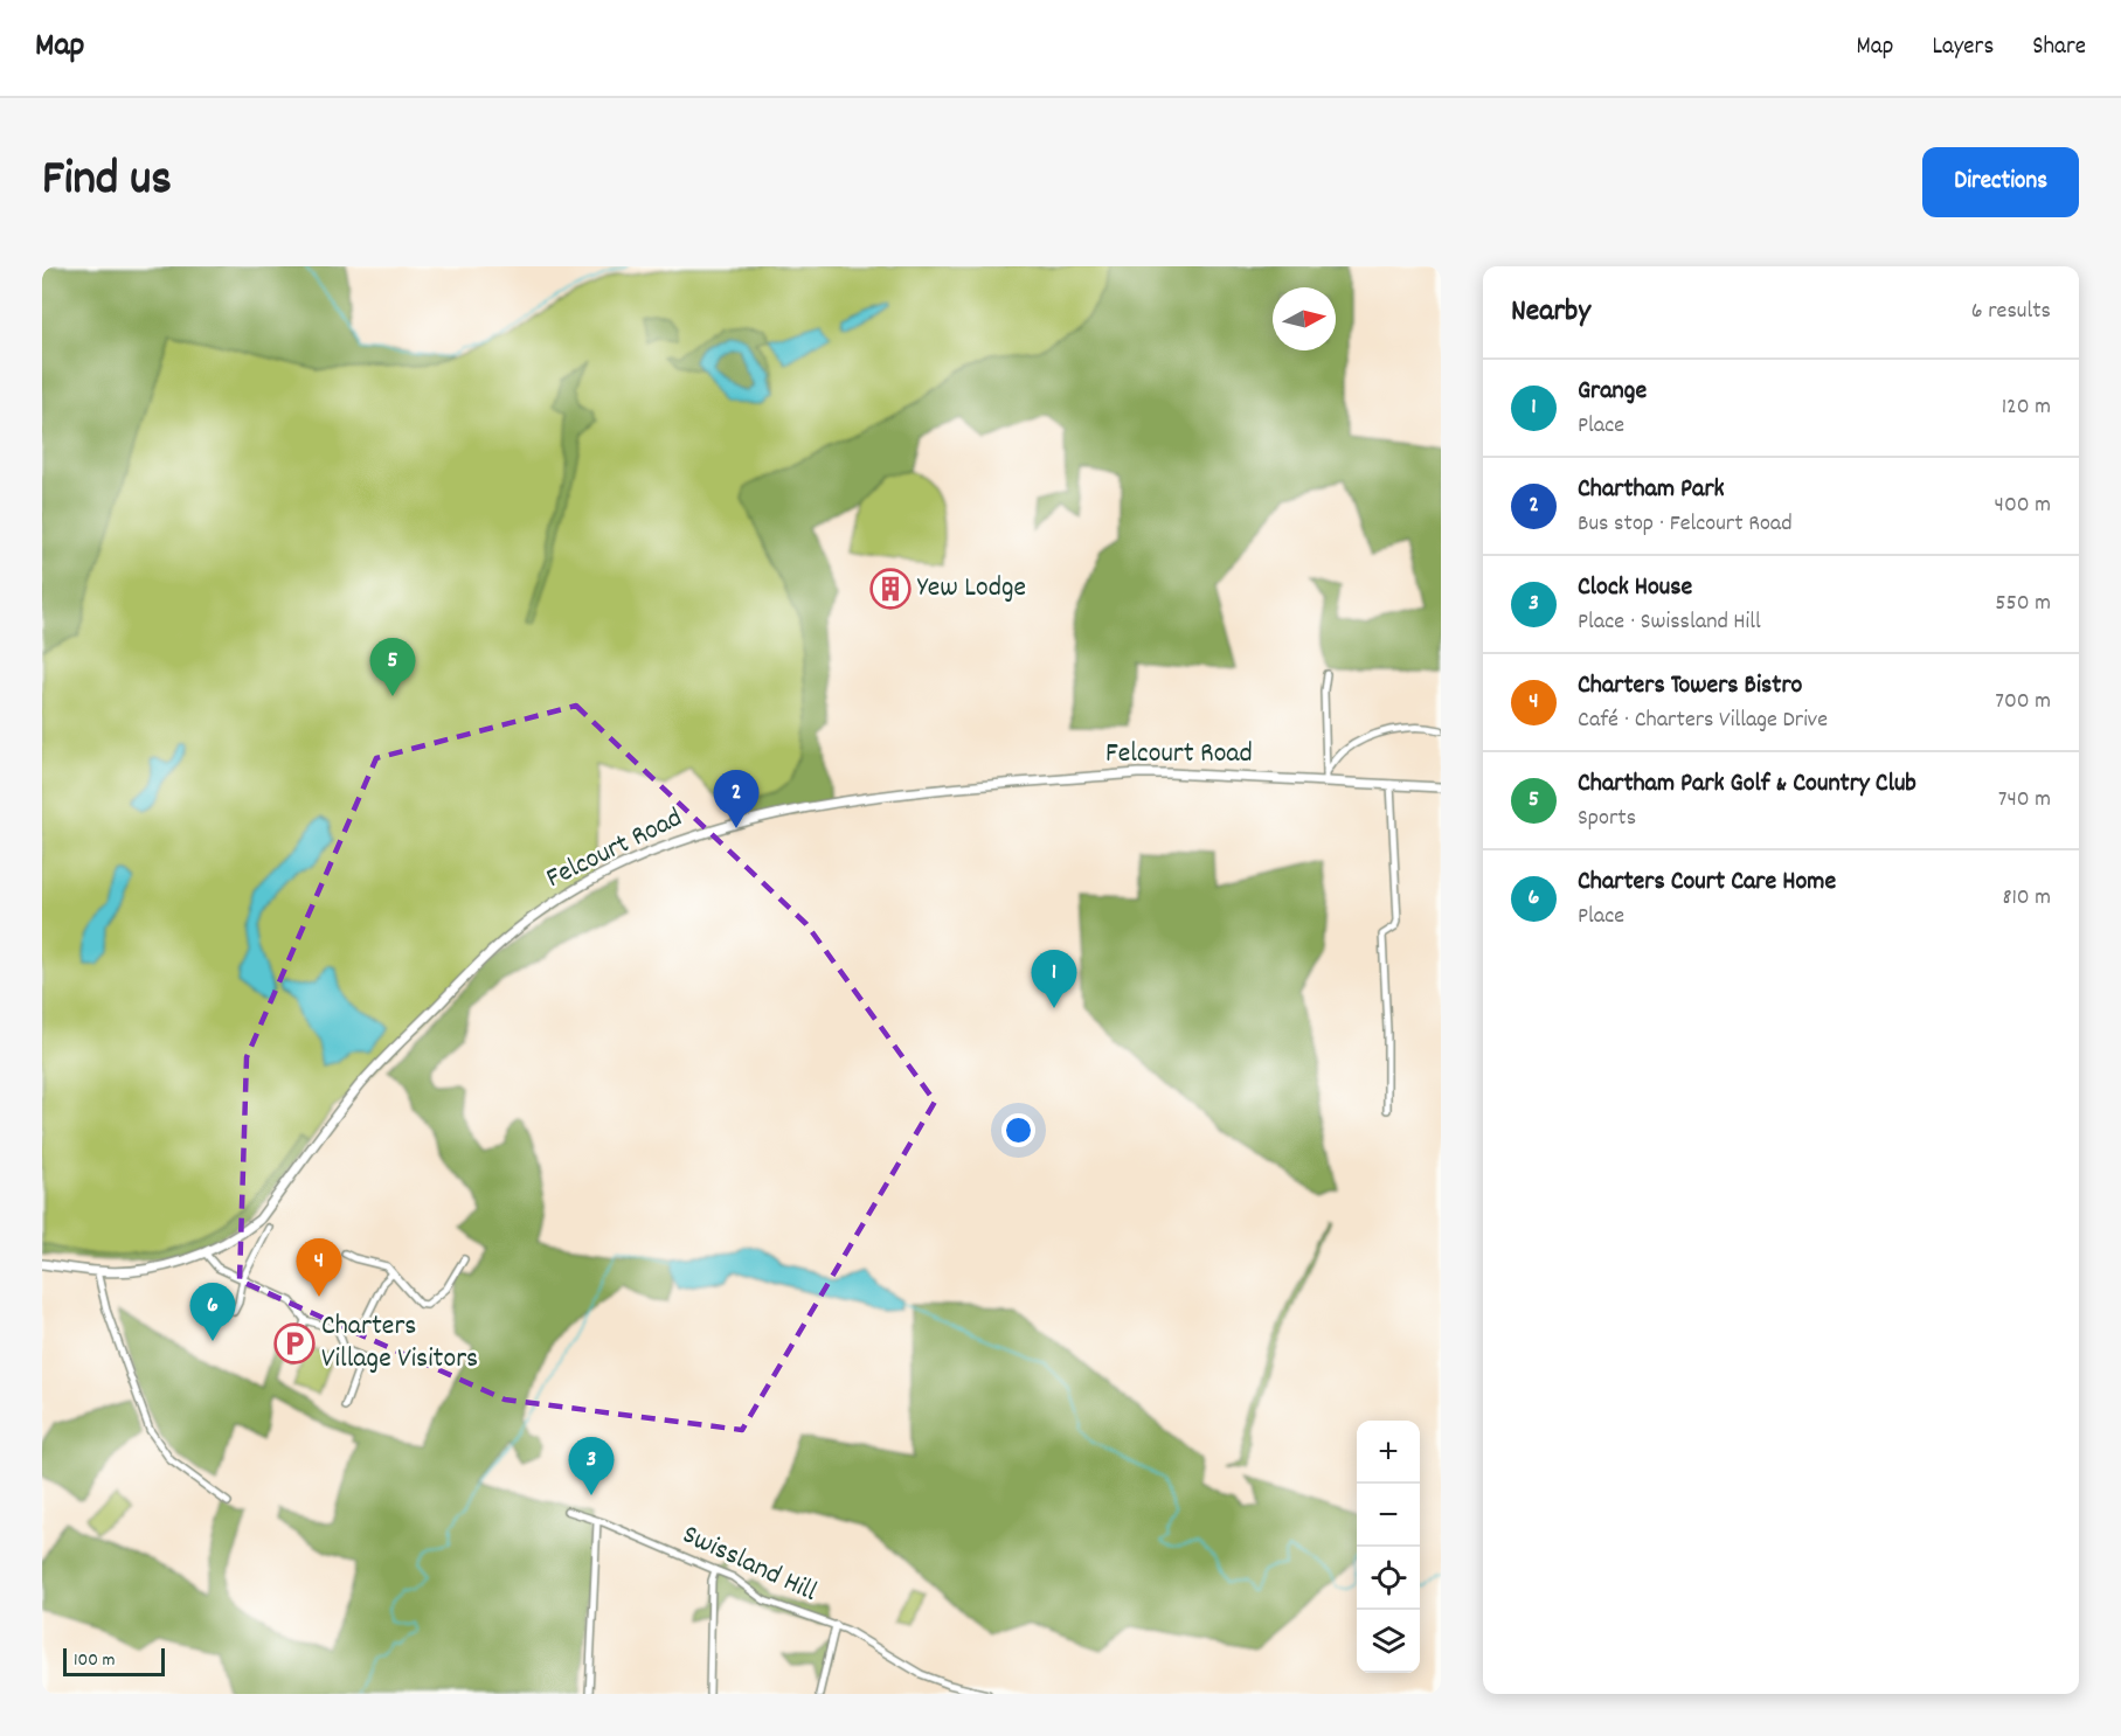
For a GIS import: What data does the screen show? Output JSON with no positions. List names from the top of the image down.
{
  "streets": {
    "street": ["Felcourt Road", "Swissland Hill"]
  },
  "places": {
    "building": ["Yew Lodge"],
    "parking": ["Charters Village Visitors"]
  },
  "scale_bar": "100 m",
  "north": "right",
  "page": {
    "header": "Map",
    "nav": ["Map", "Layers", "Share"],
    "title": "Find us",
    "buttons": "Directions",
    "heading": ["Nearby", "6 results"],
    "list": [
      {
        "mark": "1",
        "name": "Grange",
        "note": "Place",
        "value": "120 m"
      },
      {
        "mark": "2",
        "name": "Chartham Park",
        "note": "Bus stop · Felcourt Road",
        "value": "400 m"
      },
      {
        "mark": "3",
        "name": "Clock House",
        "note": "Place · Swissland Hill",
        "value": "550 m"
      },
      {
        "mark": "4",
        "name": "Charters Towers Bistro",
        "note": "Café · Charters Village Drive",
        "value": "700 m"
      },
      {
        "mark": "5",
        "name": "Chartham Park Golf & Country Club",
        "note": "Sports",
        "value": "740 m"
      },
      {
        "mark": "6",
        "name": "Charters Court Care Home",
        "note": "Place",
        "value": "810 m"
      }
    ],
    "pins": [
      "5",
      "2",
      "1",
      "4",
      "6",
      "3"
    ],
    "map_buttons": ["+", "−"],
    "scale": "100 m"
  }
}
